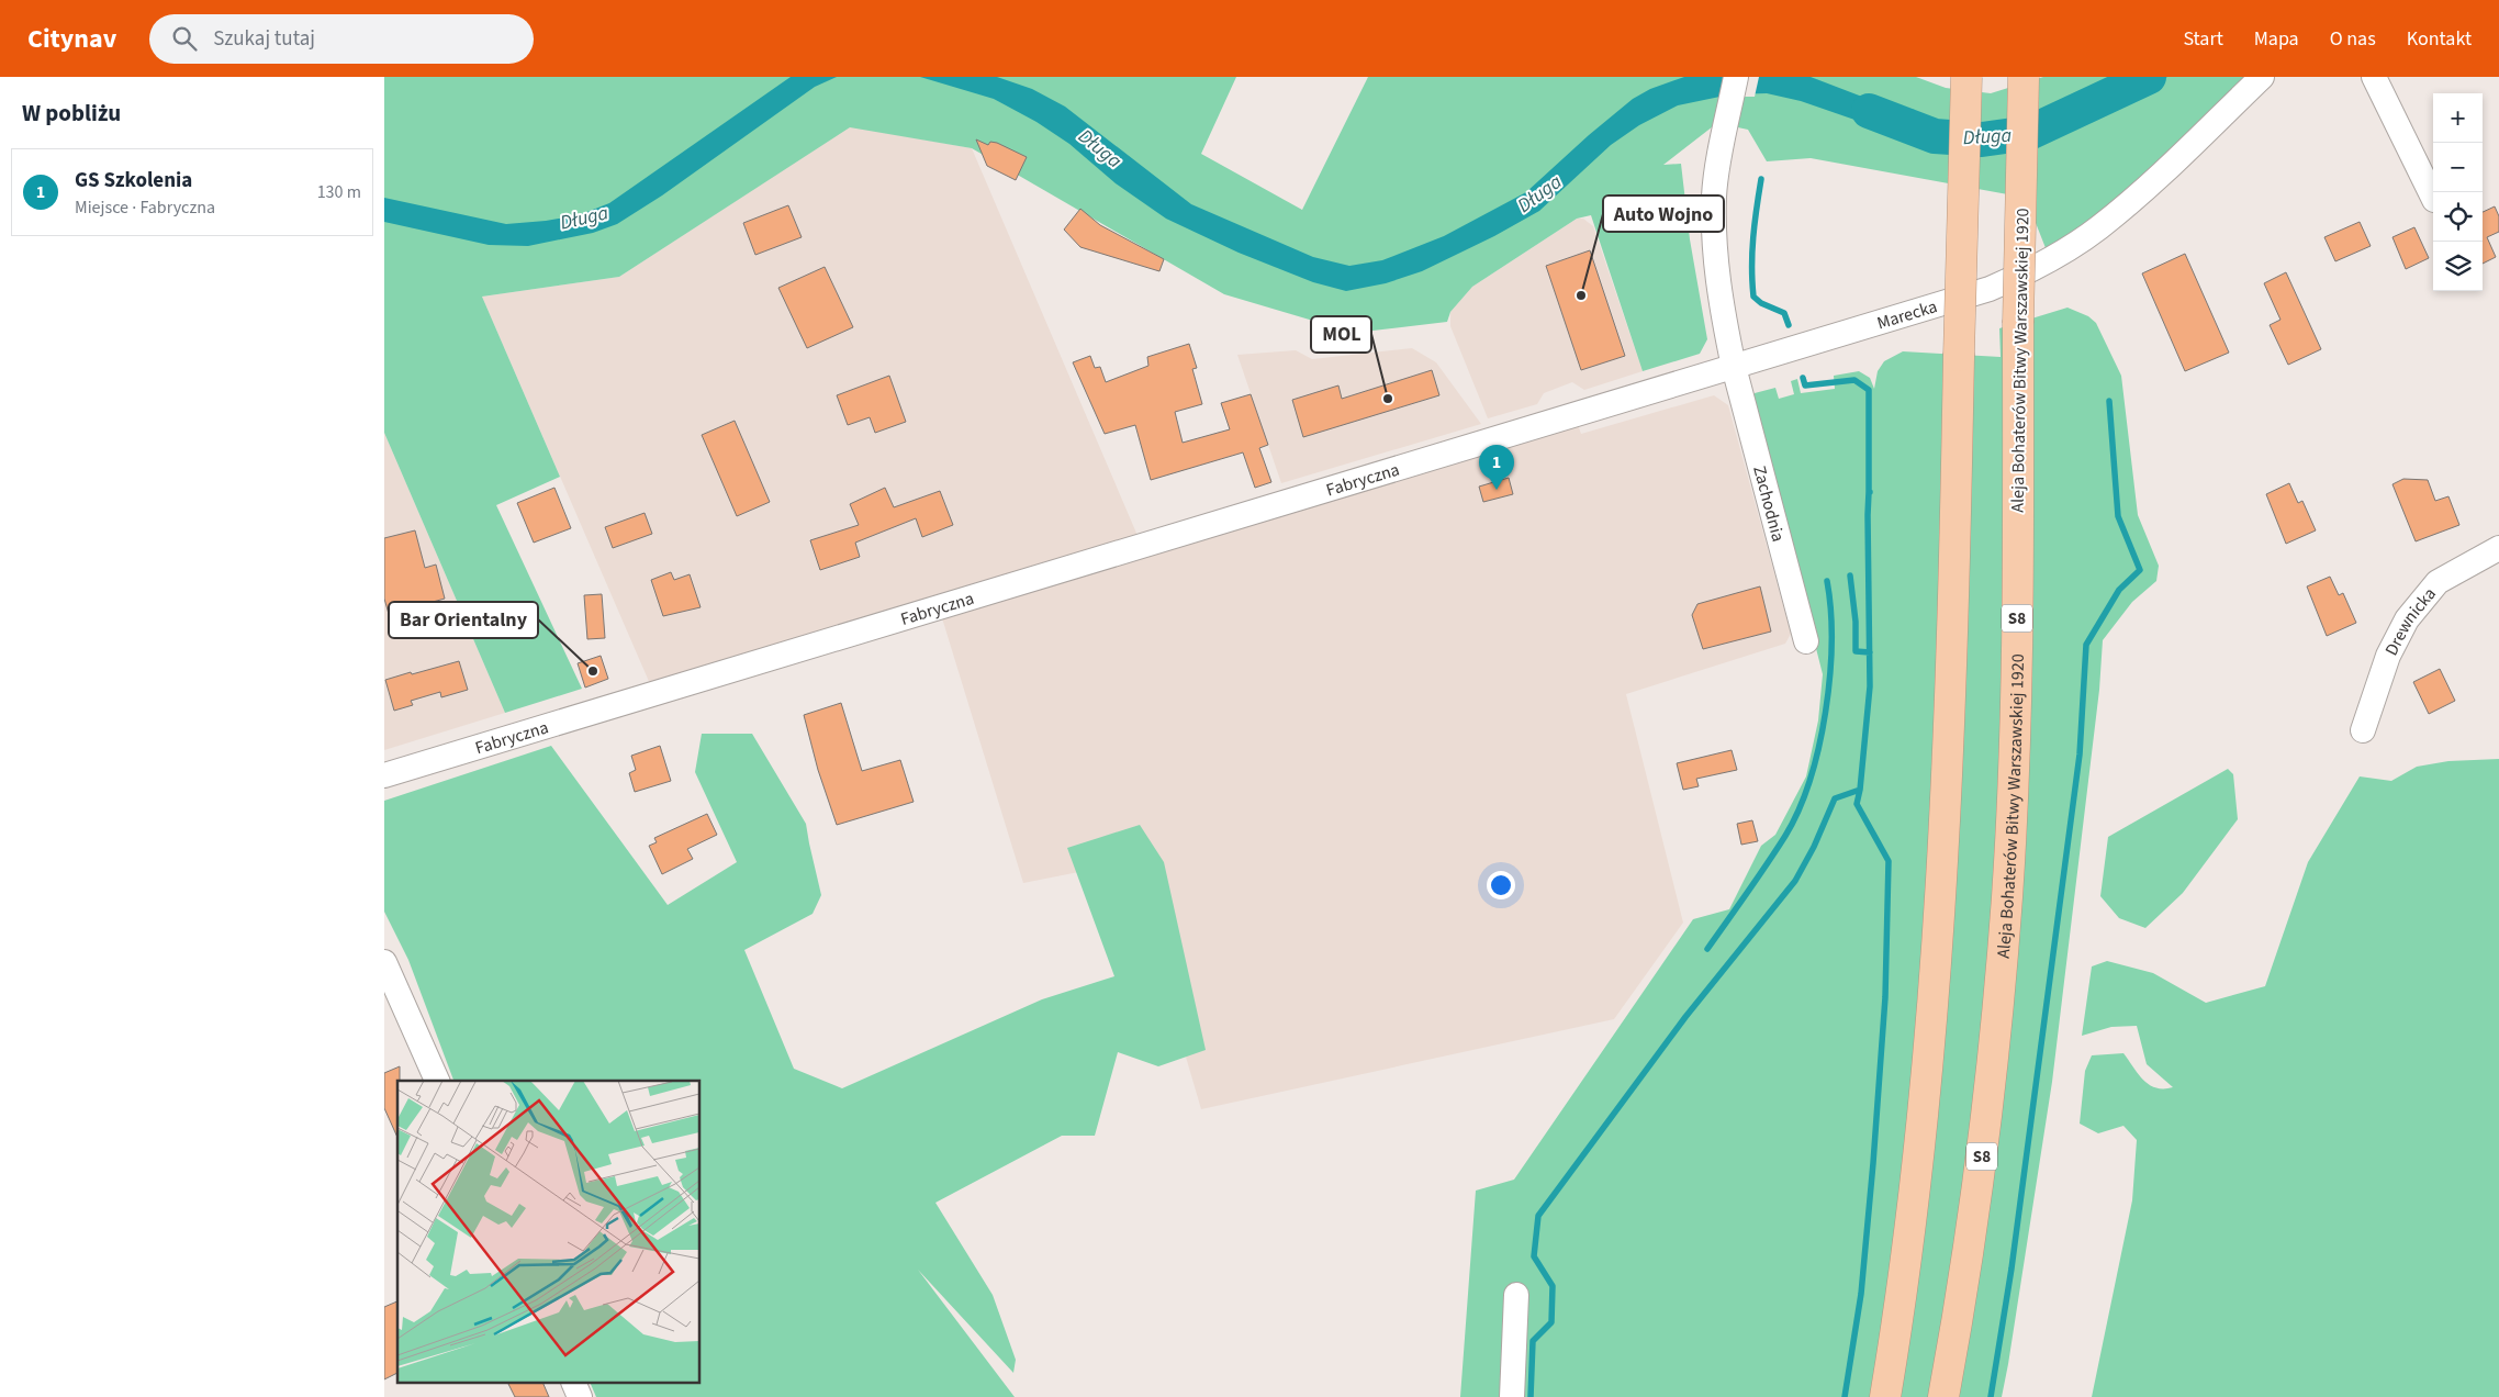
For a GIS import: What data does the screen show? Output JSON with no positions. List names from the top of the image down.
{
  "streets": {
    "highway": ["Aleja Bohaterów Bitwy Warszawskiej 1920", "S8"],
    "street": [
      "Marecka",
      "Fabryczna",
      "Zachodnia",
      "Drewnicka"
    ]
  },
  "crossings": [
    ["Marecka", "Fabryczna"],
    ["Marecka", "Zachodnia"]
  ],
  "water": ["Długa"],
  "places": ["Auto Wojno", "MOL", "Bar Orientalny"],
  "page": {
    "header": "Citynav",
    "search": "Szukaj tutaj",
    "nav": [
      "Start",
      "Mapa",
      "O nas",
      "Kontakt"
    ],
    "heading": "W pobliżu",
    "map_buttons": ["+", "−"],
    "list": [
      {
        "mark": "1",
        "name": "GS Szkolenia",
        "note": "Miejsce · Fabryczna",
        "value": "130 m"
      }
    ],
    "pins": "1"
  }
}
